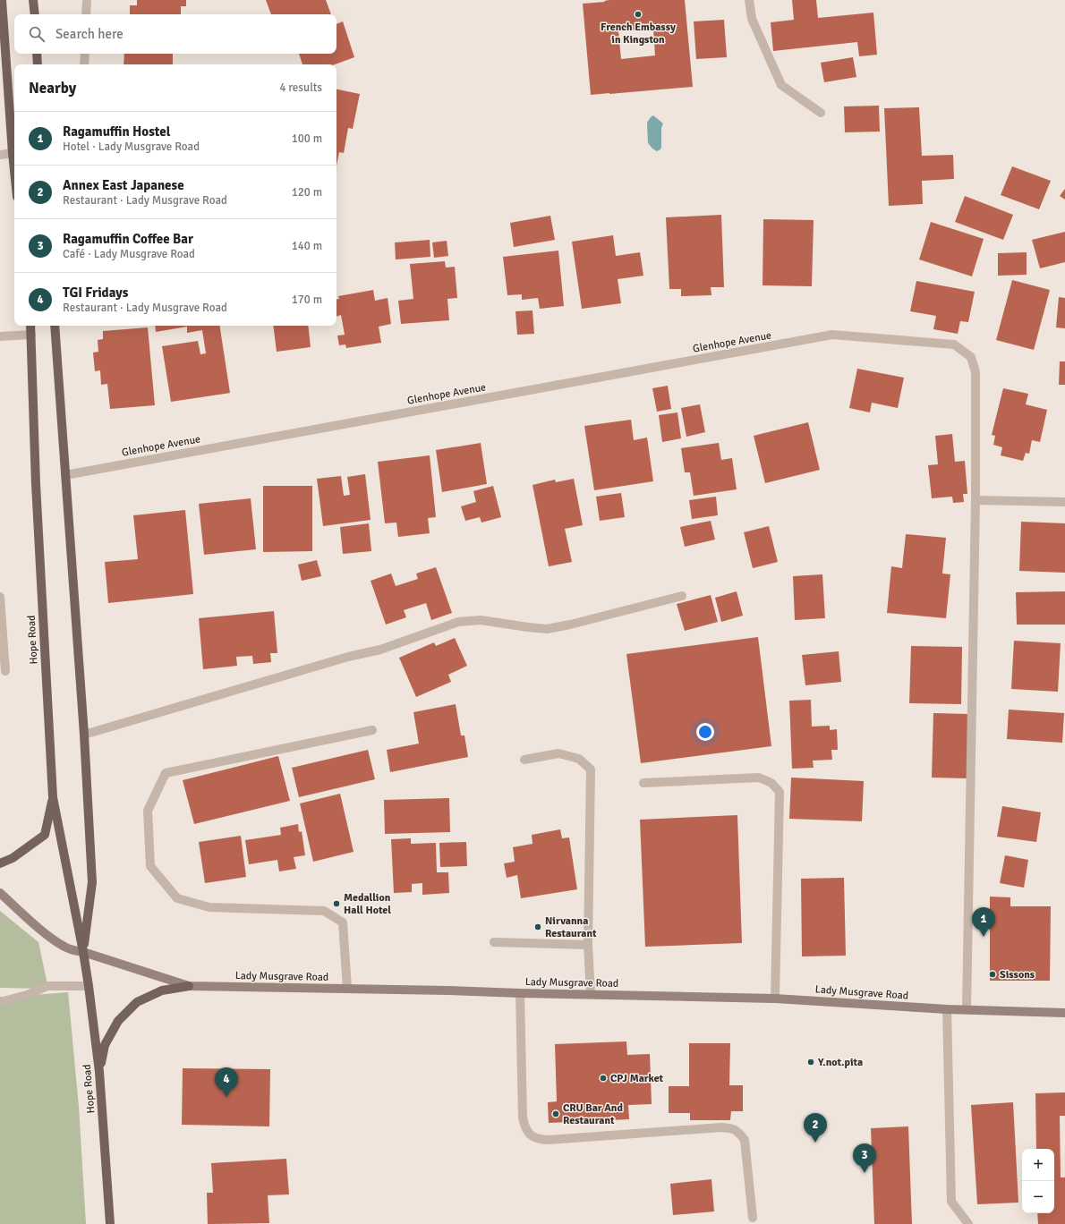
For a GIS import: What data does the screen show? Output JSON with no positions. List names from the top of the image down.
{
  "streets": {
    "main road": ["Hope Road", "Lady Musgrave Road"],
    "street": ["Glenhope Avenue"]
  },
  "crossings": [
    ["Glenhope Avenue", "Hope Road"],
    ["Glenhope Avenue", "Lady Musgrave Road"],
    ["Hope Road", "Lady Musgrave Road"]
  ],
  "places": [
    "French Embassy in Kingston",
    "Medallion Hall Hotel",
    "Nirvanna Restaurant",
    "Sissons",
    "Y.not.pita",
    "CPJ Market",
    "CRU Bar And Restaurant"
  ],
  "page": {
    "search": "Search here",
    "heading": ["Nearby", "4 results"],
    "list": [
      {
        "mark": "1",
        "name": "Ragamuffin Hostel",
        "note": "Hotel · Lady Musgrave Road",
        "value": "100 m"
      },
      {
        "mark": "2",
        "name": "Annex East Japanese",
        "note": "Restaurant · Lady Musgrave Road",
        "value": "120 m"
      },
      {
        "mark": "3",
        "name": "Ragamuffin Coffee Bar",
        "note": "Café · Lady Musgrave Road",
        "value": "140 m"
      },
      {
        "mark": "4",
        "name": "TGI Fridays",
        "note": "Restaurant · Lady Musgrave Road",
        "value": "170 m"
      }
    ],
    "pins": [
      "1",
      "4",
      "2",
      "3"
    ],
    "map_buttons": ["+", "−"]
  }
}
